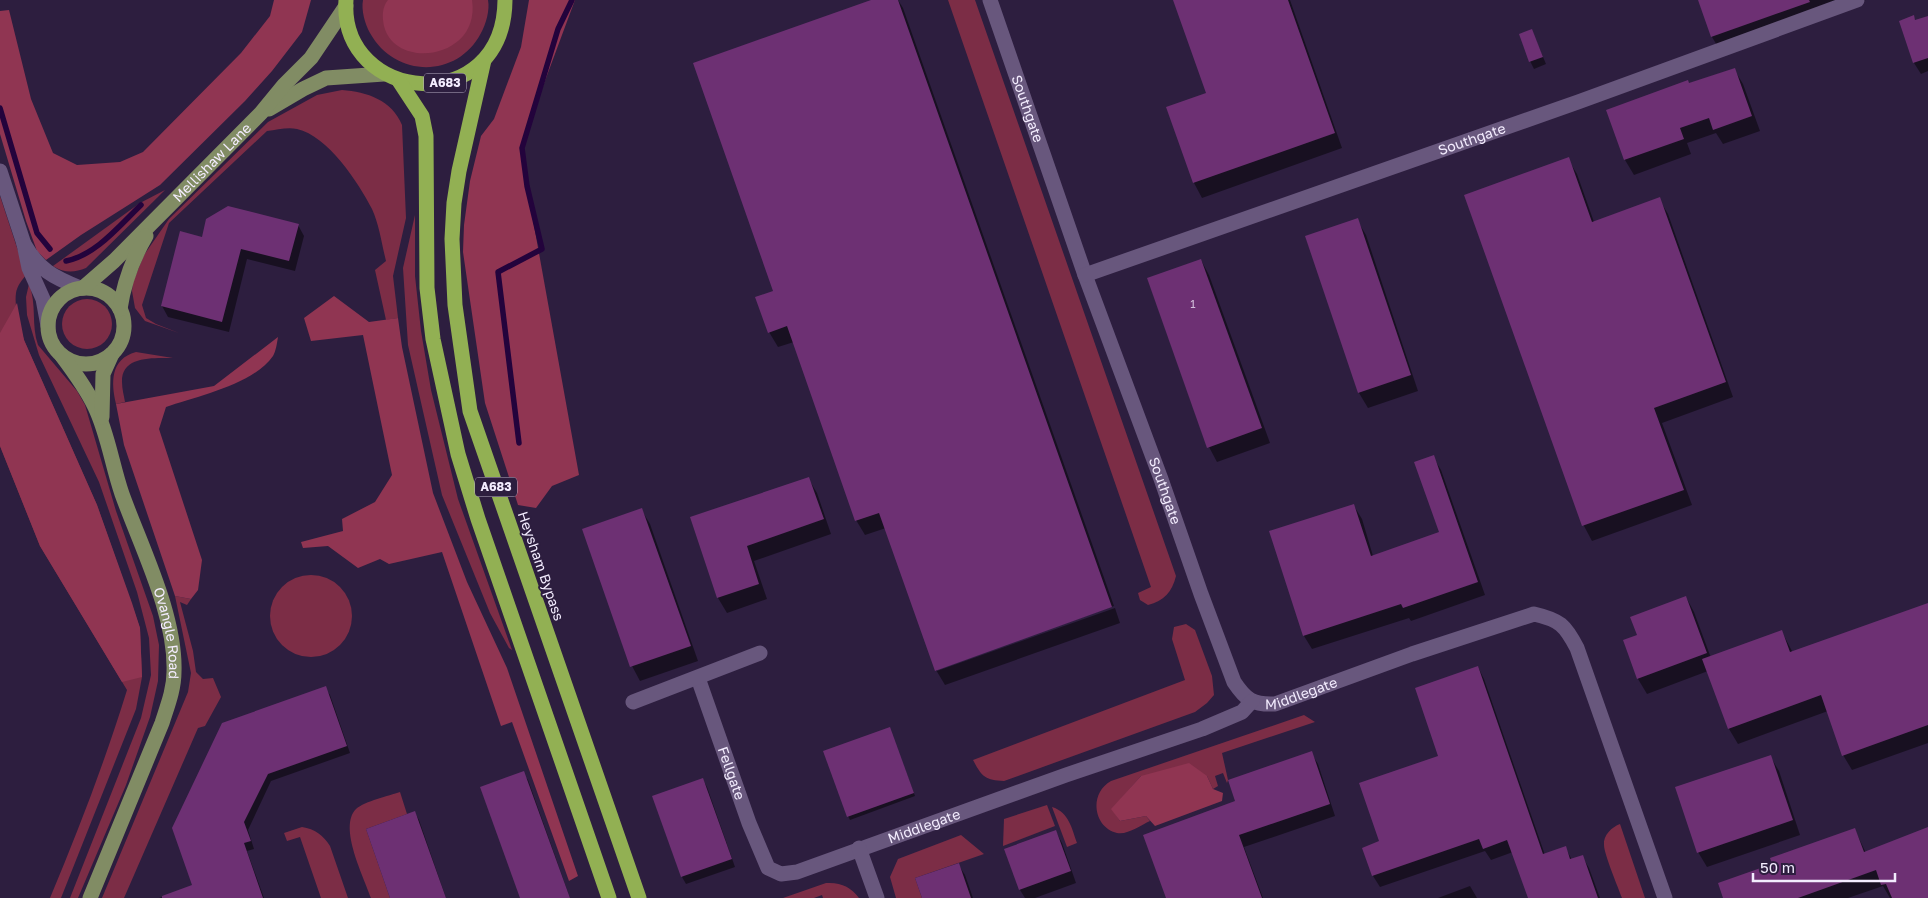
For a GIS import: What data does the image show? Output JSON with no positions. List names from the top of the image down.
{
  "streets": {
    "highway": ["A683", "Heysham Bypass"],
    "main road": ["Mellishaw Lane", "Ovangle Road"],
    "street": ["Southgate", "Middlegate", "Fellgate"]
  },
  "crossings": [
    ["A683", "Mellishaw Lane"],
    ["A683", "Heysham Bypass"],
    ["Southgate", "Middlegate"],
    ["Mellishaw Lane", "Ovangle Road"],
    ["Middlegate", "Fellgate"]
  ],
  "house_numbers": ["1"],
  "scale_bar": "50 m"
}
